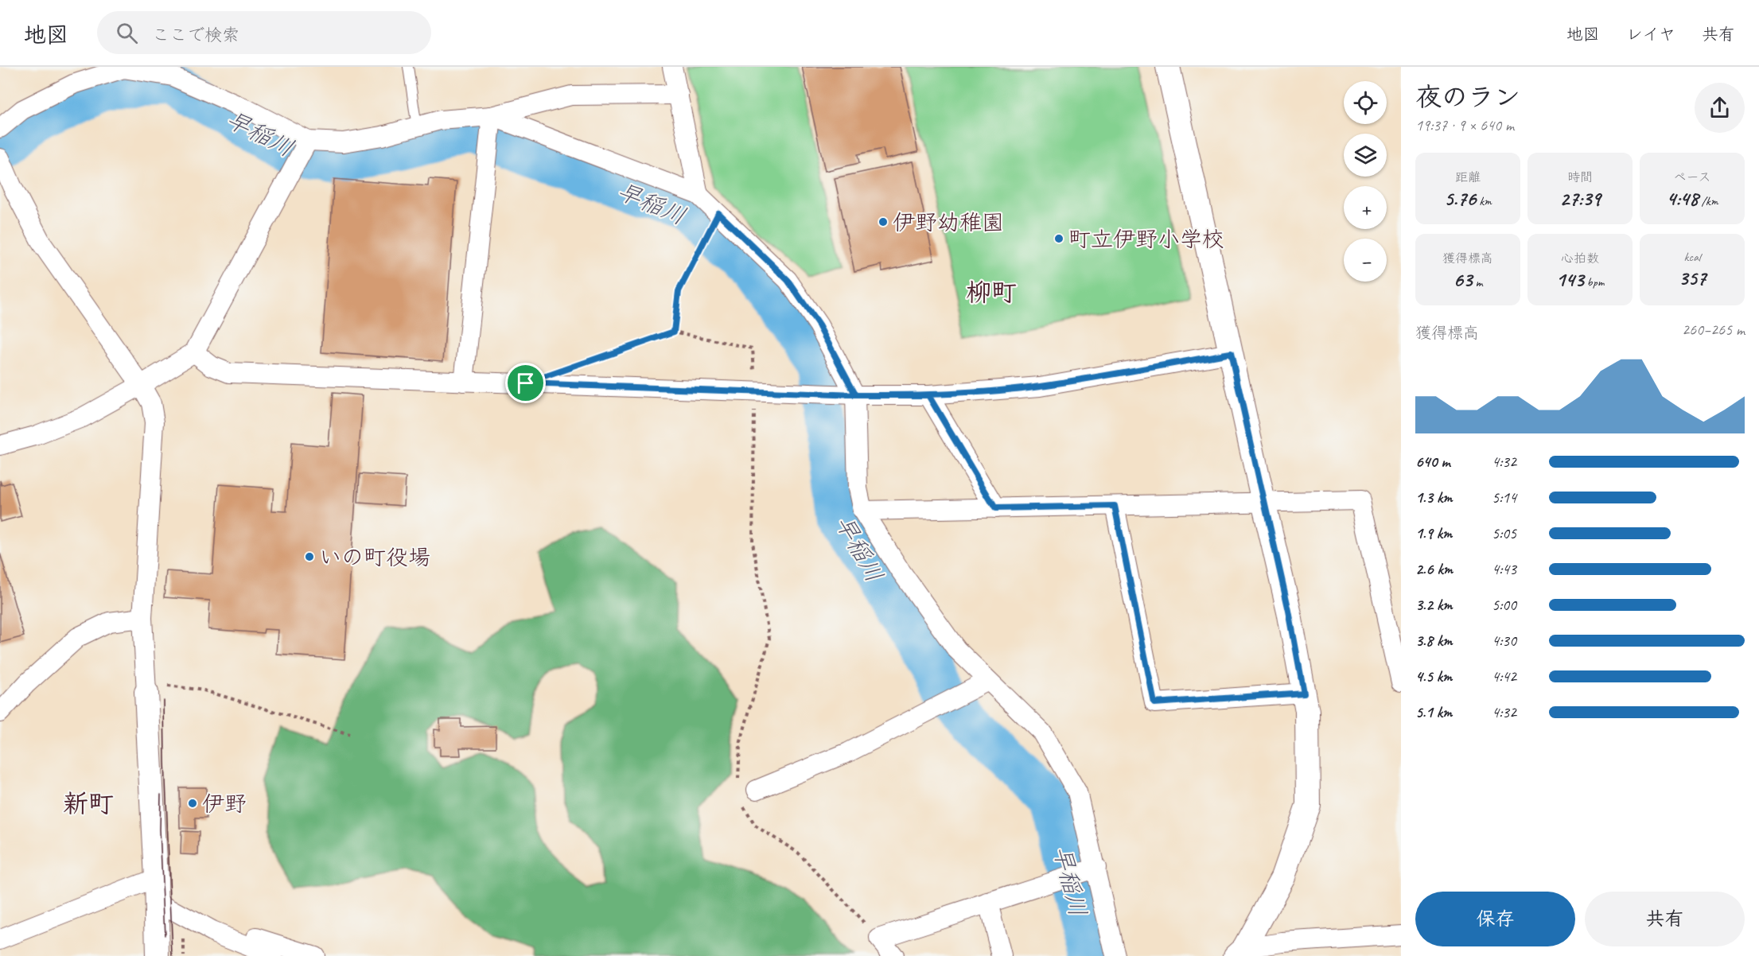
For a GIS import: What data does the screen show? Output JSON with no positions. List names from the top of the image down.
{
  "districts": ["柳町", "新町"],
  "water": ["早稲川"],
  "places": [
    "伊野幼稚園",
    "町立伊野小学校",
    "いの町役場",
    "伊野"
  ],
  "page": {
    "header": "地図",
    "search": "ここで検索",
    "nav": ["地図", "レイヤ", "共有"],
    "heading": ["夜のラン", "19:37 · 9 × 640 m"],
    "map_buttons": ["+", "−"],
    "stats": [
      ["距離", "5.76 km"],
      ["時間", "27:39"],
      ["ペース", "4:48 /km"],
      ["獲得標高", "63 m"],
      ["心拍数", "143 bpm"],
      ["kcal", "357"]
    ],
    "chart": ["獲得標高", "260–265 m"],
    "list": [
      {
        "name": "640 m",
        "note": "4:32"
      },
      {
        "name": "1.3 km",
        "note": "5:14"
      },
      {
        "name": "1.9 km",
        "note": "5:05"
      },
      {
        "name": "2.6 km",
        "note": "4:43"
      },
      {
        "name": "3.2 km",
        "note": "5:00"
      },
      {
        "name": "3.8 km",
        "note": "4:30"
      },
      {
        "name": "4.5 km",
        "note": "4:42"
      },
      {
        "name": "5.1 km",
        "note": "4:32"
      }
    ],
    "buttons": ["保存", "共有"]
  }
}
